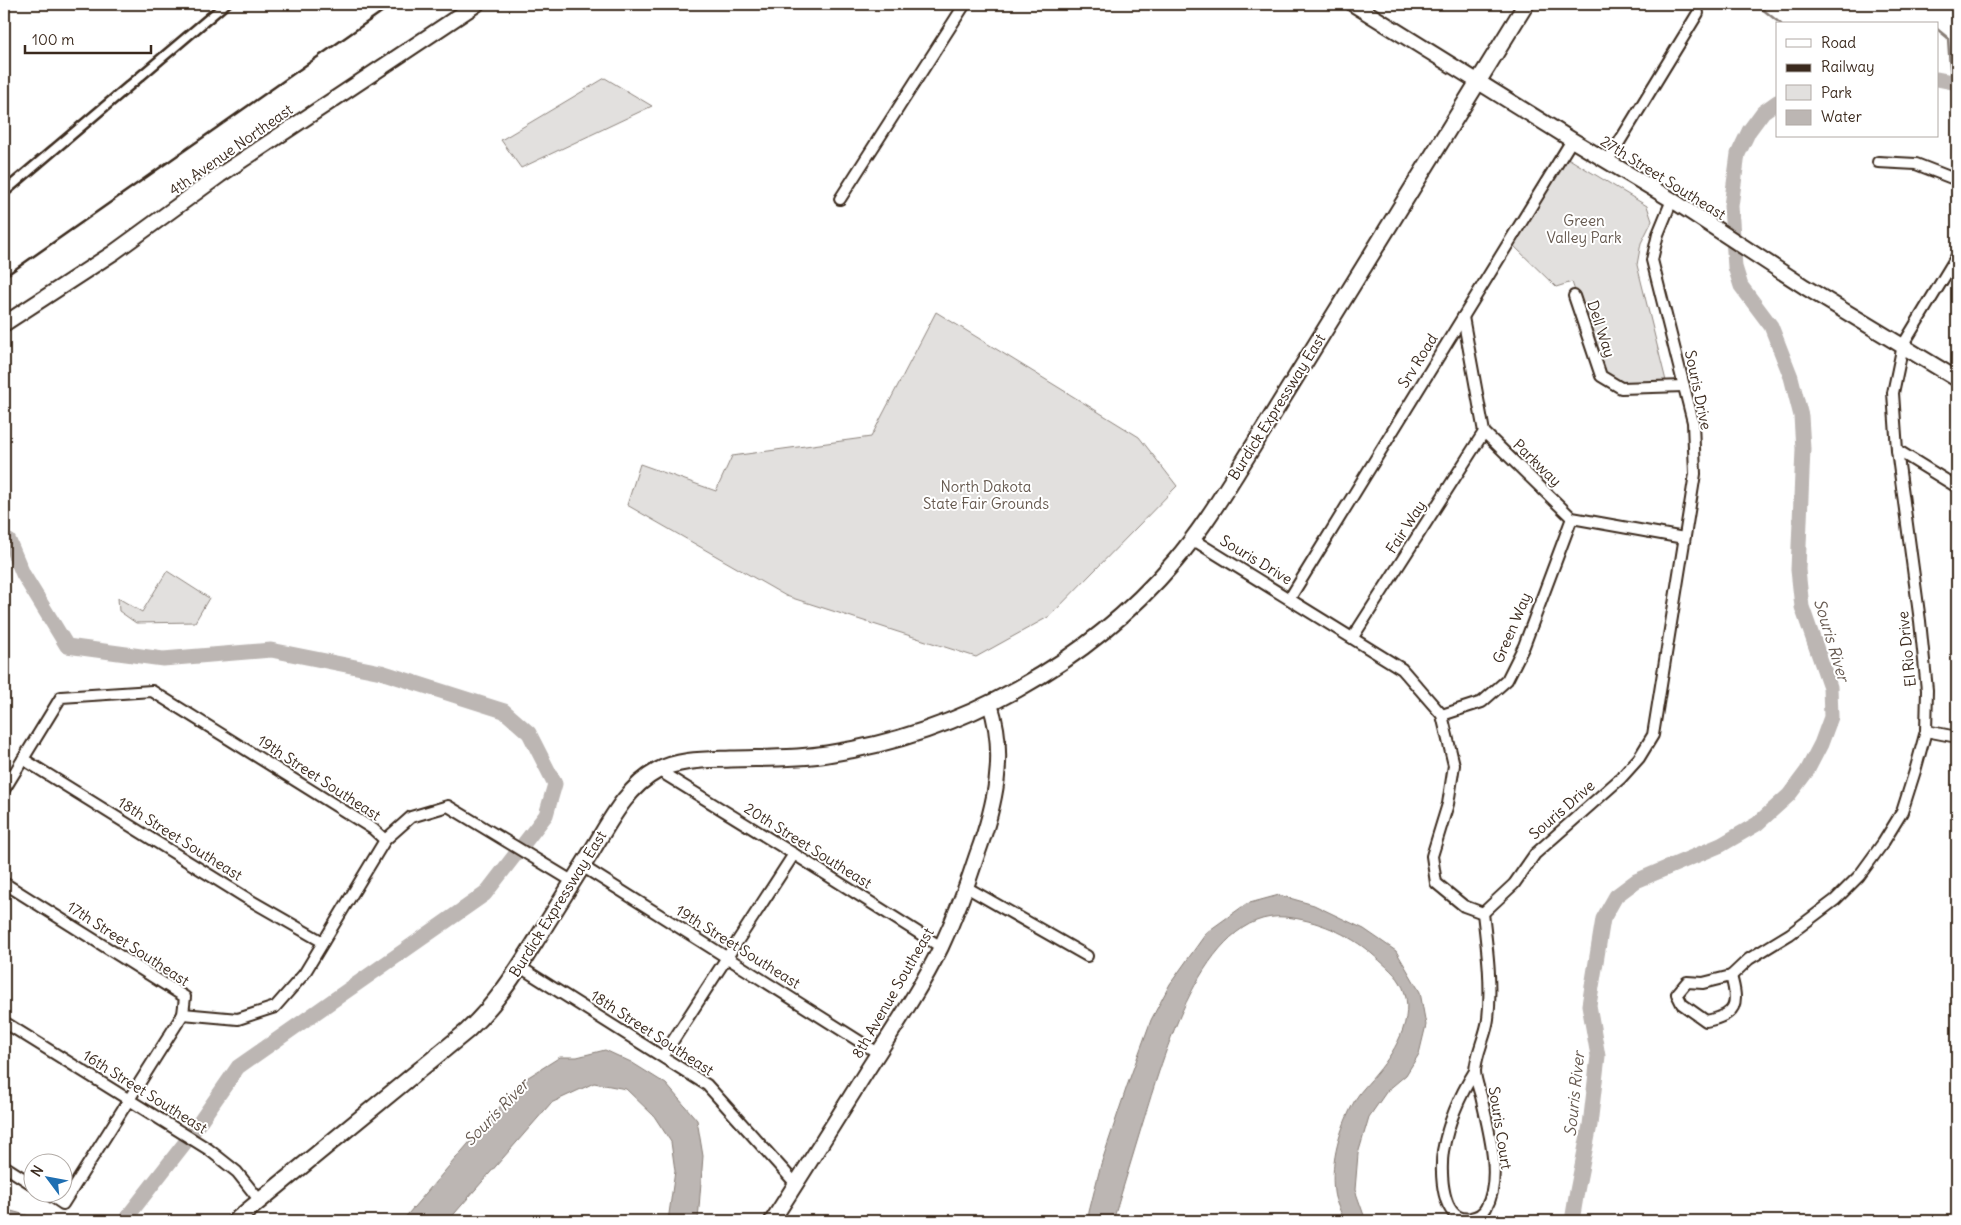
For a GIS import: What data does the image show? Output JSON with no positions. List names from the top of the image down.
{
  "streets": {
    "main road": ["Burdick Expressway East"],
    "street": [
      "4th Avenue Northeast",
      "27th Street Southeast",
      "Dell Way",
      "Srv Road",
      "Souris Drive",
      "Parkway",
      "Fair Way",
      "Green Way",
      "El Rio Drive",
      "19th Street Southeast",
      "18th Street Southeast",
      "20th Street Southeast",
      "17th Street Southeast",
      "8th Avenue Southeast",
      "16th Street Southeast",
      "Souris Court"
    ]
  },
  "crossings": [
    ["27th Street Southeast", "Srv Road"],
    ["27th Street Southeast", "Souris Drive"],
    ["27th Street Southeast", "Burdick Expressway East"],
    ["27th Street Southeast", "El Rio Drive"],
    ["Dell Way", "Souris Drive"],
    ["Srv Road", "Souris Drive"],
    ["Souris Drive", "Burdick Expressway East"],
    ["Souris Drive", "Fair Way"],
    ["Souris Drive", "Green Way"],
    ["Souris Drive", "Souris Court"],
    ["Burdick Expressway East", "19th Street Southeast"],
    ["Burdick Expressway East", "18th Street Southeast"],
    ["Burdick Expressway East", "20th Street Southeast"],
    ["Burdick Expressway East", "8th Avenue Southeast"],
    ["Burdick Expressway East", "16th Street Southeast"],
    ["Parkway", "Fair Way"],
    ["Parkway", "Green Way"],
    ["19th Street Southeast", "18th Street Southeast"],
    ["19th Street Southeast", "8th Avenue Southeast"],
    ["18th Street Southeast", "8th Avenue Southeast"],
    ["20th Street Southeast", "8th Avenue Southeast"]
  ],
  "water": ["Souris River"],
  "parks": ["Green Valley Park", "North Dakota State Fair Grounds"],
  "legend": [
    "Road",
    "Railway",
    "Park",
    "Water"
  ],
  "scale_bar": "100 m",
  "north": "top left"
}
